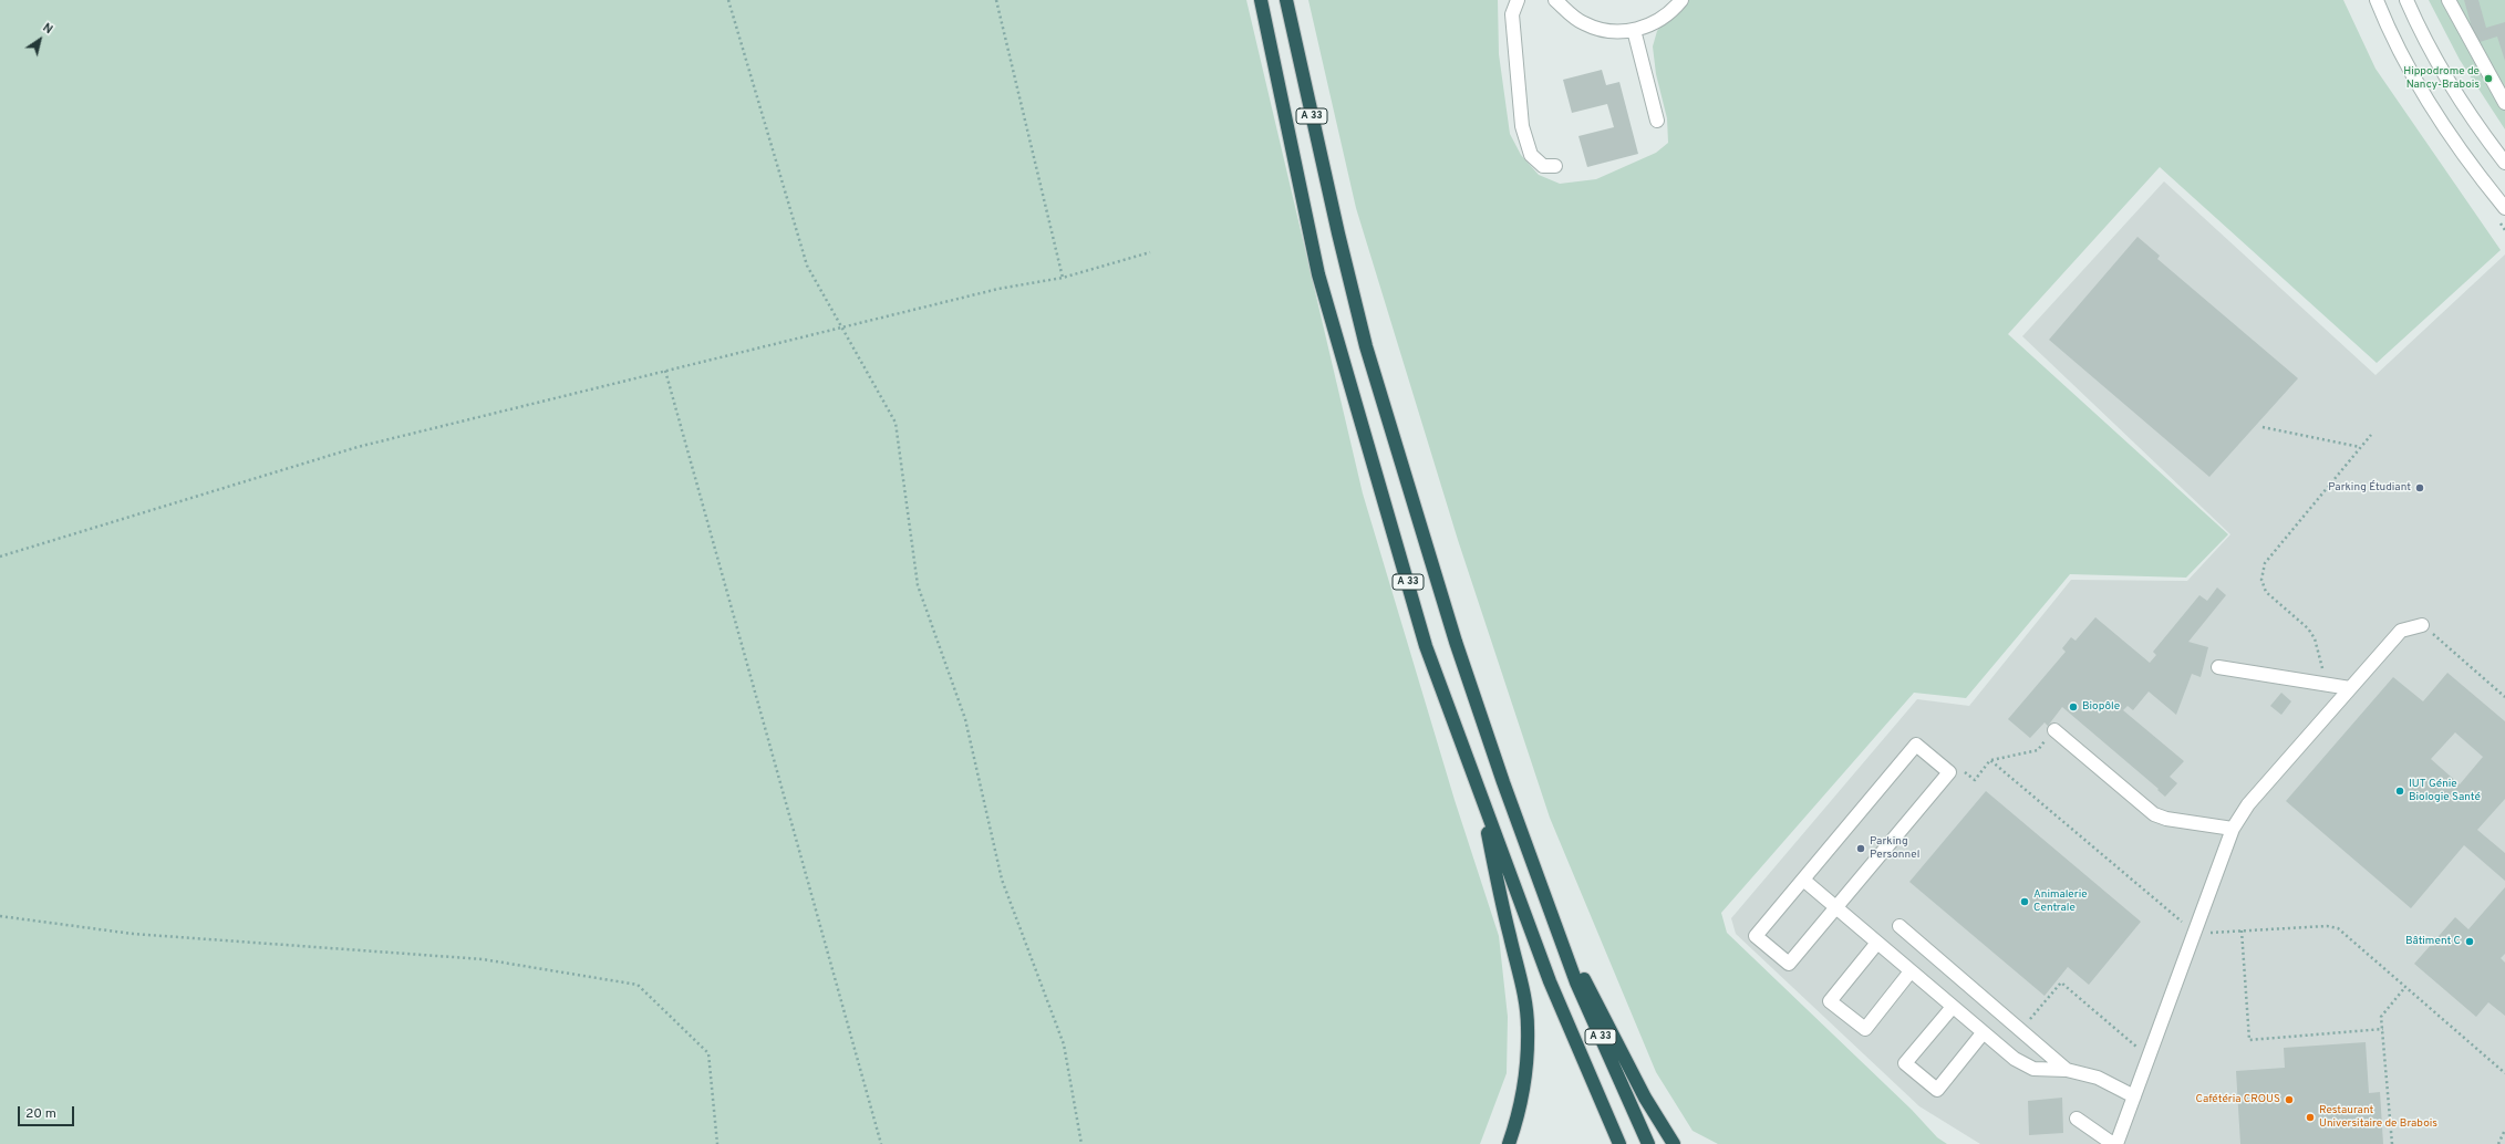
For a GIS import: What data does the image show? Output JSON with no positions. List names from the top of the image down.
{
  "streets": {
    "highway": ["A 33"]
  },
  "places": [
    "Hippodrome de Nancy-Brabois",
    "Parking Étudiant",
    "Biopôle",
    "IUT Génie Biologie Santé",
    "Parking Personnel",
    "Animalerie Centrale",
    "Bâtiment C",
    "Cafétéria CROUS",
    "Restaurant Universitaire de Brabois"
  ],
  "scale_bar": "20 m",
  "north": "top right"
}
